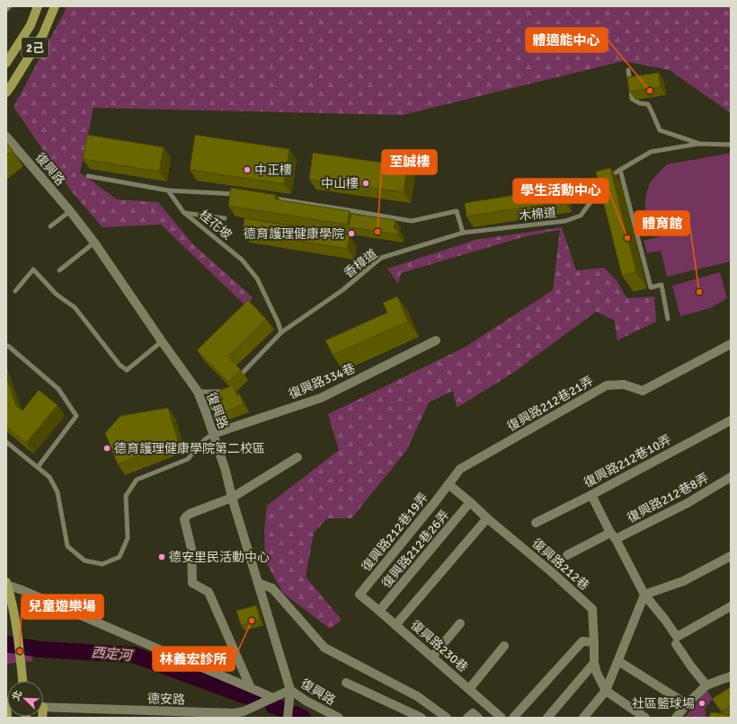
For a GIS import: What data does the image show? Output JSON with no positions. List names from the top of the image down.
{
  "streets": {
    "main road": ["2己"],
    "street": [
      "復興路",
      "復興路334巷",
      "復興路212巷21弄",
      "復興路212巷10弄",
      "復興路212巷8弄",
      "復興路212巷19弄",
      "復興路212巷26弄",
      "復興路212巷",
      "復興路230巷",
      "德安路"
    ],
    "lane": ["木棉道", "桂花坡", "香樟道"]
  },
  "crossings": [
    ["復興路", "復興路334巷"],
    ["復興路", "德安路"],
    ["木棉道", "香樟道"],
    ["桂花坡", "香樟道"],
    ["復興路212巷21弄", "復興路212巷19弄"],
    ["復興路212巷21弄", "復興路212巷"],
    ["復興路212巷19弄", "復興路212巷"],
    ["復興路212巷19弄", "復興路230巷"],
    ["復興路212巷26弄", "復興路212巷"],
    ["復興路212巷26弄", "復興路230巷"]
  ],
  "water": ["西定河"],
  "places": [
    "體適能中心",
    "中正樓",
    "中山樓",
    "至誠樓",
    "德育護理健康學院",
    "學生活動中心",
    "體育館",
    "德育護理健康學院第二校區",
    "德安里民活動中心",
    "林義宏診所",
    "兒童遊樂場",
    "社區籃球場"
  ],
  "north": "top left"
}
